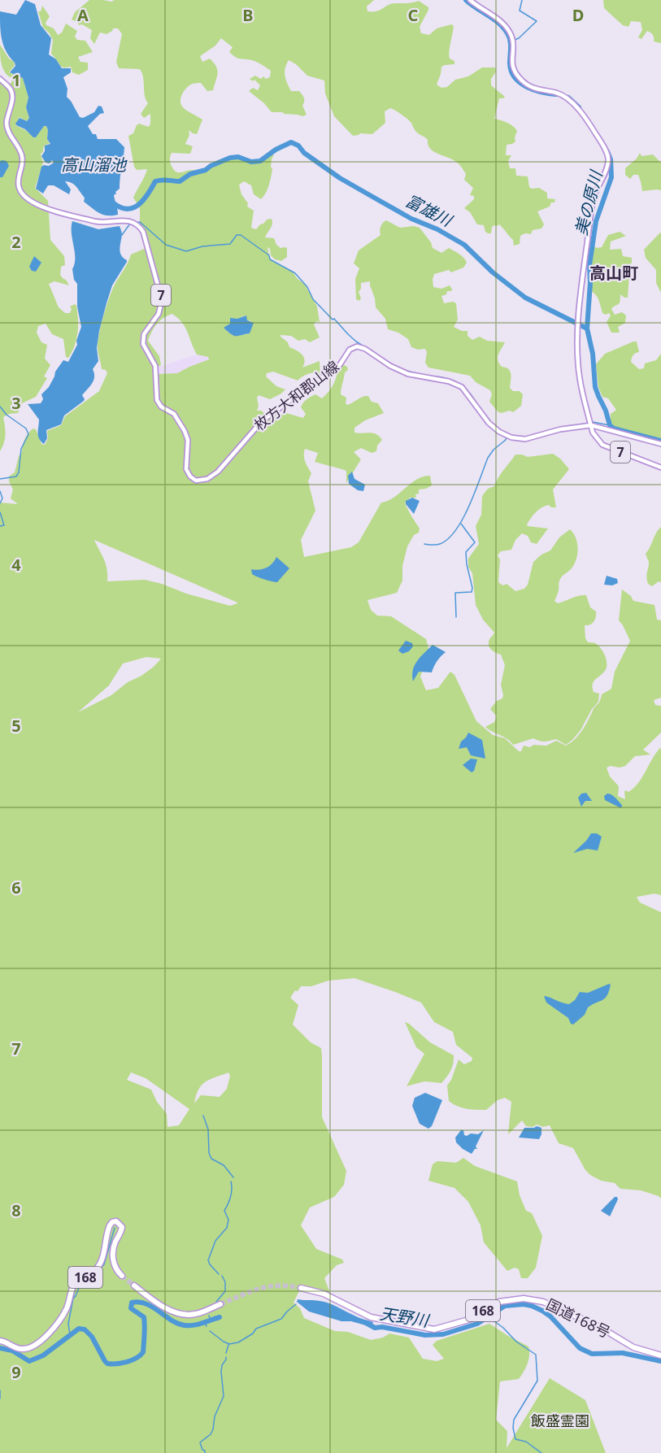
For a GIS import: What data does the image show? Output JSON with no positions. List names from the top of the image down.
{
  "streets": {
    "highway": ["168", "国道168号"],
    "main road": ["7", "枚方大和郡山線"]
  },
  "crossings": [
    ["7", "枚方大和郡山線"]
  ],
  "districts": ["高山町"],
  "water": [
    "高山溜池",
    "美の原川",
    "富雄川",
    "天野川"
  ],
  "parks": ["飯盛霊園"],
  "grid": {
    "columns": [
      "A",
      "B",
      "C",
      "D"
    ],
    "rows": [
      "1",
      "2",
      "3",
      "4",
      "5",
      "6",
      "7",
      "8",
      "9"
    ]
  }
}
